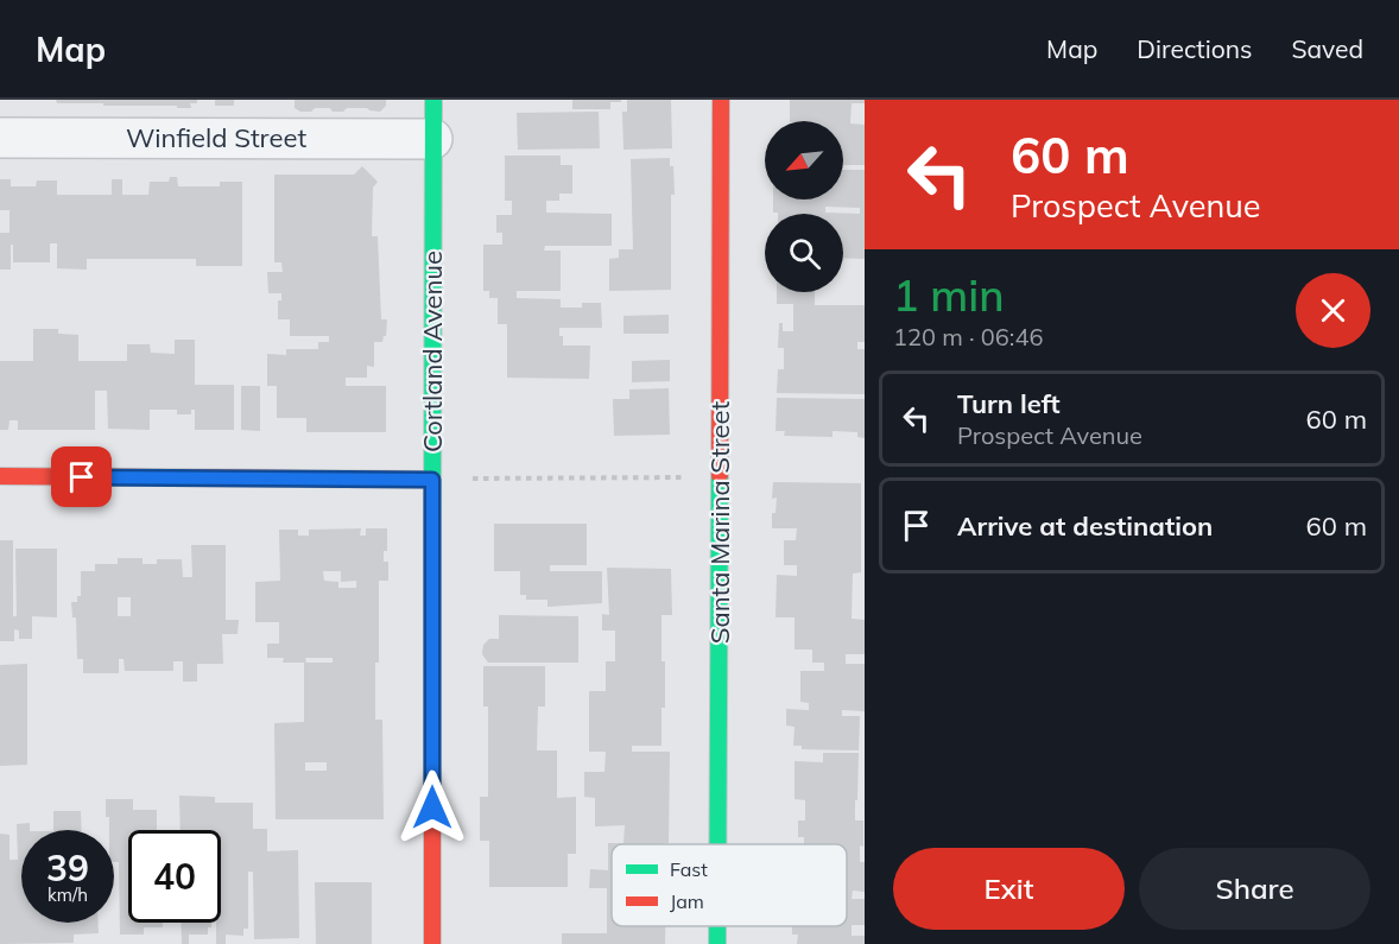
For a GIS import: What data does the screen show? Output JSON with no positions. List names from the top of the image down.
{
  "streets": {
    "street": ["Winfield Street", "Cortland Avenue", "Santa Marina Street"]
  },
  "crossings": [
    ["Winfield Street", "Cortland Avenue"]
  ],
  "legend": ["Fast", "Jam"],
  "north": "bottom left",
  "page": {
    "header": "Map",
    "nav": ["Map", "Directions", "Saved"],
    "turn": ["60 m", "Prospect Avenue"],
    "heading": ["1 min", "120 m · 06:46"],
    "list": [
      {
        "name": "Turn left",
        "note": "Prospect Avenue",
        "value": "60 m"
      },
      {
        "name": "Arrive at destination",
        "value": "60 m"
      }
    ],
    "speed": "39 km/h",
    "limit": "40",
    "buttons": ["Exit", "Share"]
  }
}
